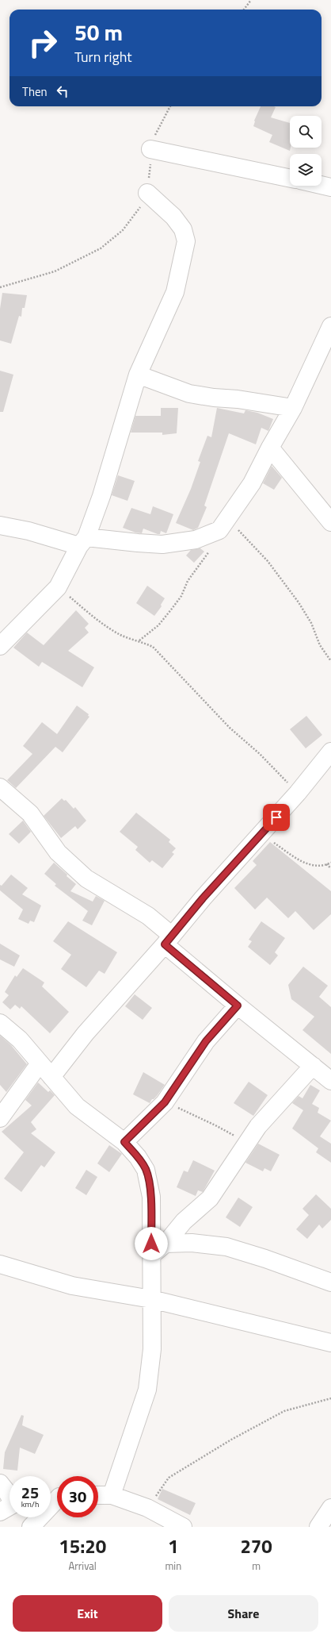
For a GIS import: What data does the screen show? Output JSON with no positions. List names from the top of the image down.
{
  "page": {
    "turn": ["50 m", "Turn right"],
    "then": "Then",
    "speed": "25 km/h",
    "limit": "30",
    "eta": [
      "15:20",
      "Arrival",
      "1",
      "min",
      "270",
      "m"
    ],
    "buttons": ["Exit", "Share"]
  }
}
